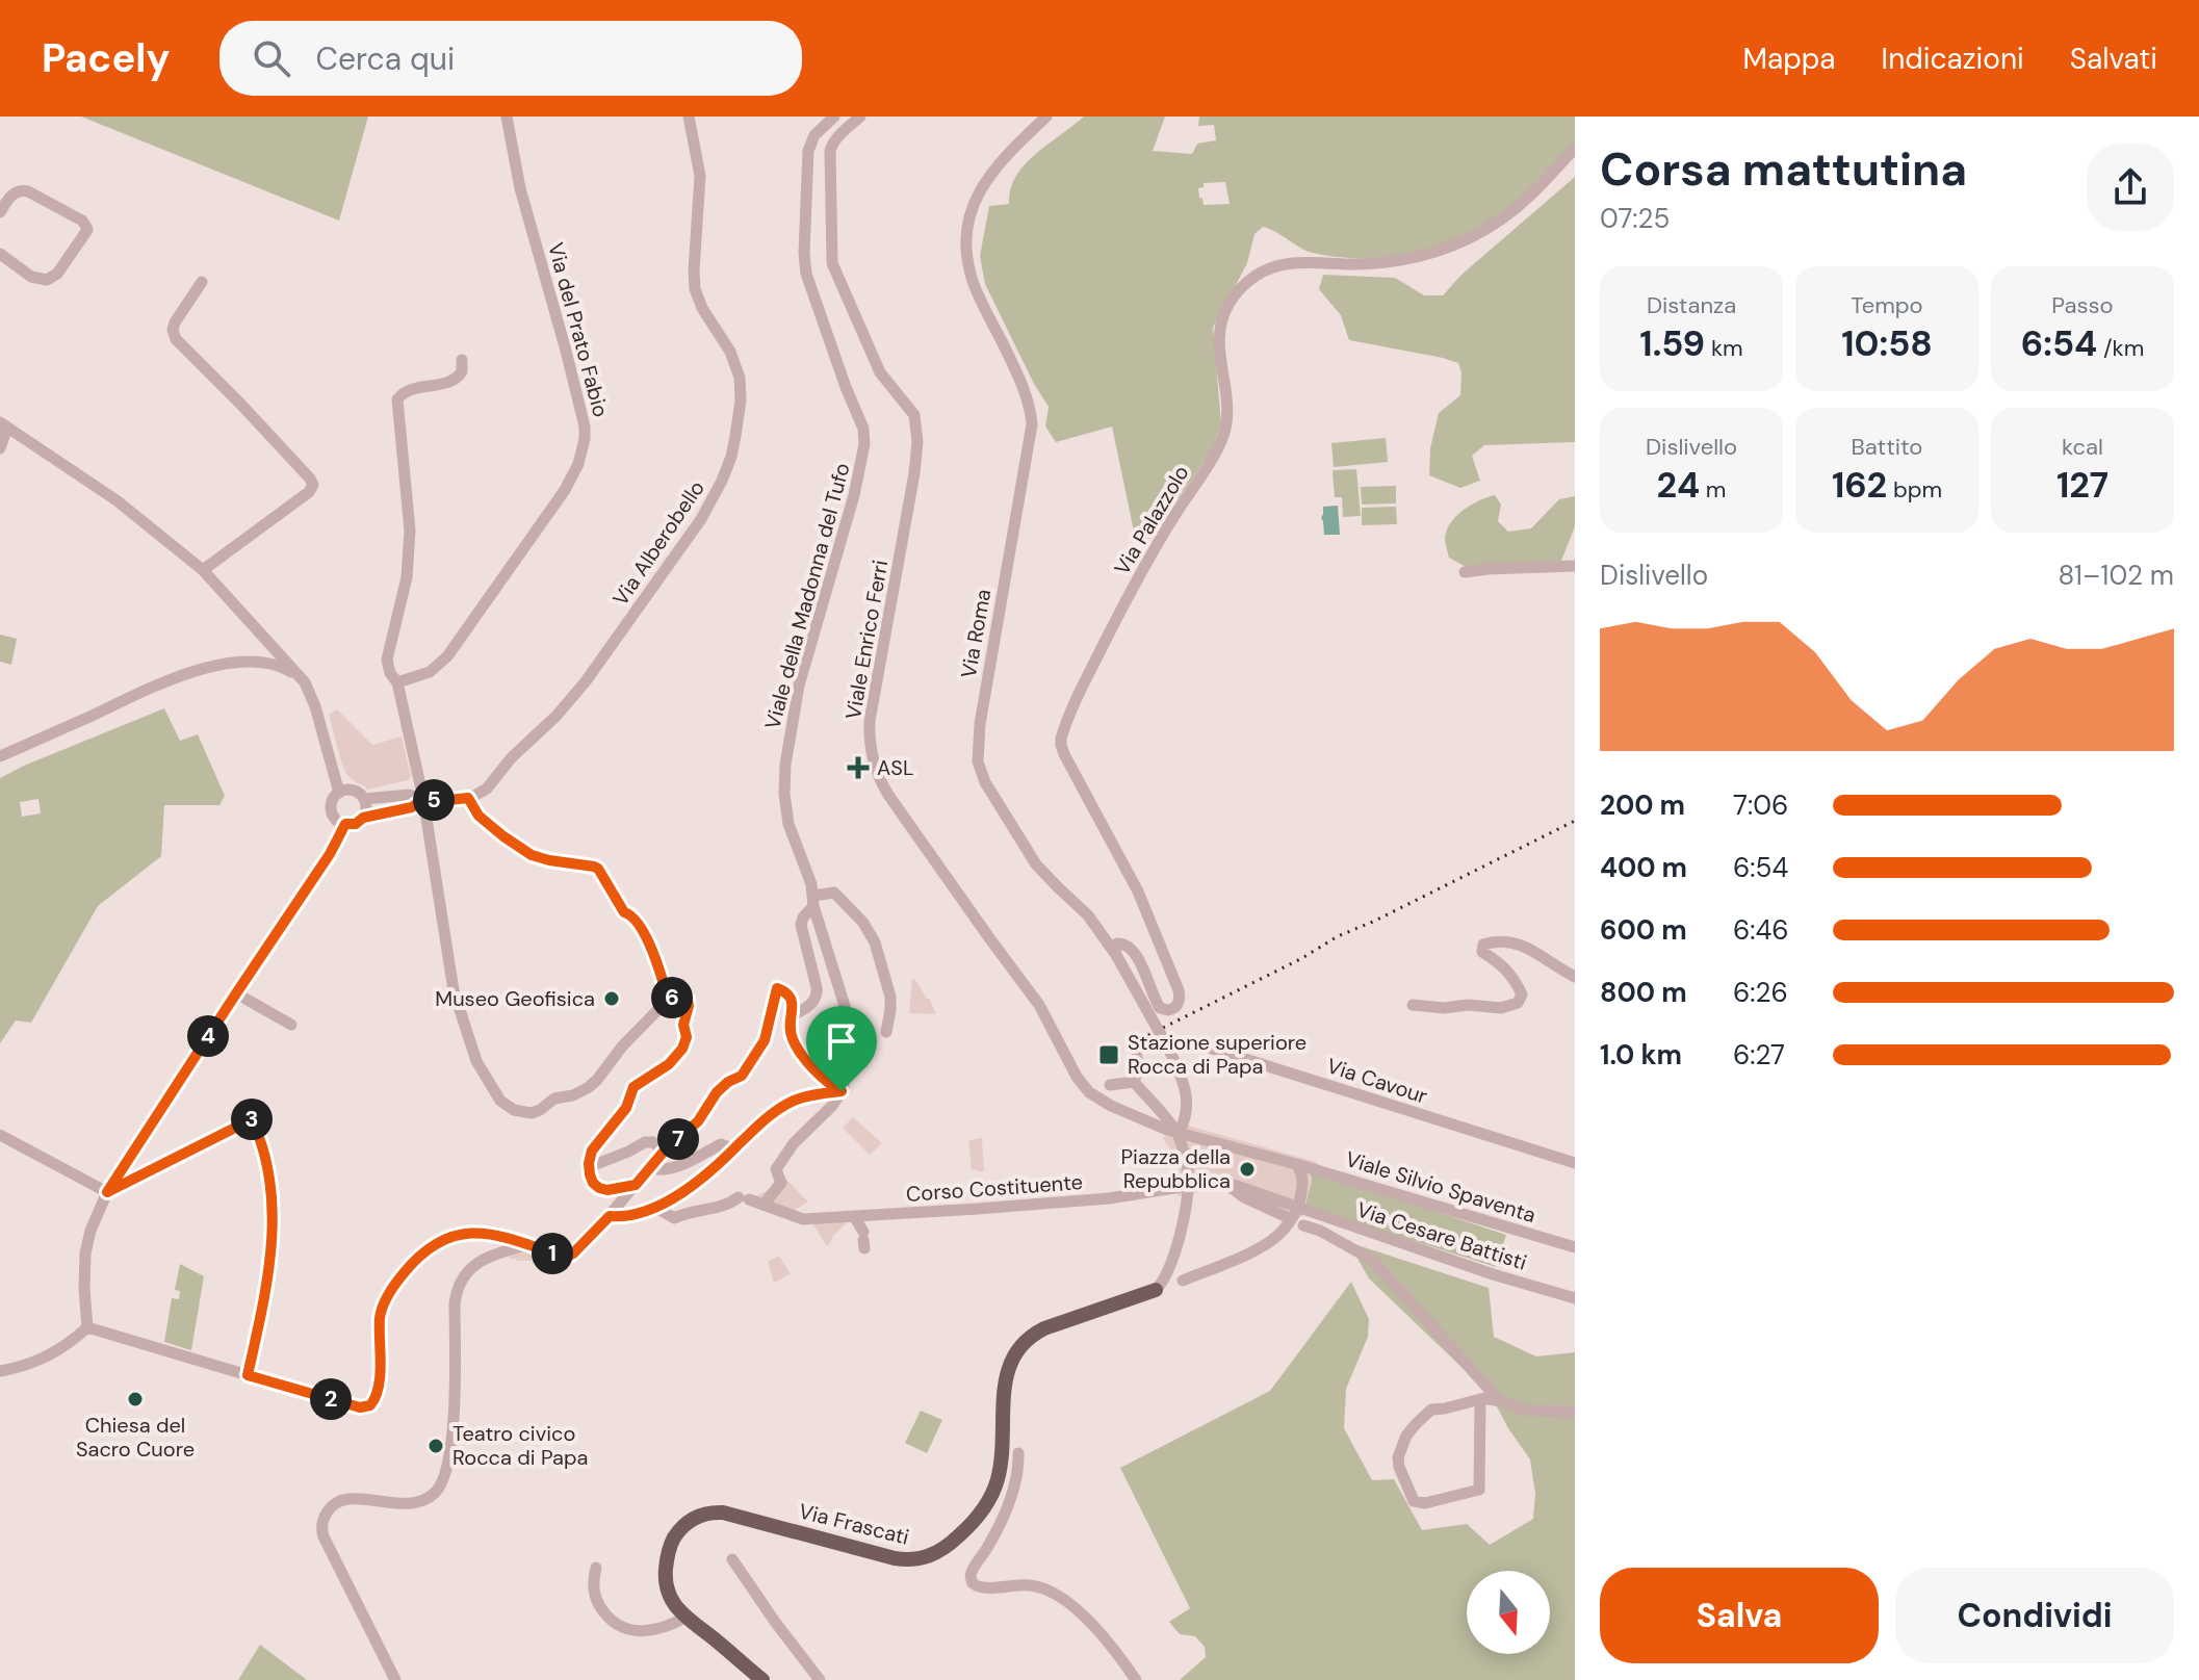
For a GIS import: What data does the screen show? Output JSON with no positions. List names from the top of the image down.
{
  "streets": {
    "main road": ["Via Frascati"],
    "street": [
      "Via del Prato Fabio",
      "Via Palazzolo",
      "Via Alberobello",
      "Viale della Madonna del Tufo",
      "Via Roma",
      "Viale Enrico Ferri",
      "Via Cavour",
      "Viale Silvio Spaventa",
      "Corso Costituente",
      "Via Cesare Battisti"
    ]
  },
  "crossings": [
    ["Via Palazzolo", "Via Roma"],
    ["Via Roma", "Viale Enrico Ferri"],
    ["Via Roma", "Via Cavour"]
  ],
  "places": {
    "health": ["ASL"],
    "other": [
      "Museo Geofisica",
      "Piazza della Repubblica",
      "Chiesa del Sacro Cuore",
      "Teatro civico Rocca di Papa"
    ],
    "transit": ["Stazione superiore Rocca di Papa"]
  },
  "north": "bottom",
  "page": {
    "header": "Pacely",
    "search": "Cerca qui",
    "nav": ["Mappa", "Indicazioni", "Salvati"],
    "heading": ["Corsa mattutina", "07:25"],
    "stats": [
      ["Distanza", "1.59 km"],
      ["Tempo", "10:58"],
      ["Passo", "6:54 /km"],
      ["Dislivello", "24 m"],
      ["Battito", "162 bpm"],
      ["kcal", "127"]
    ],
    "chart": ["Dislivello", "81–102 m"],
    "list": [
      {
        "name": "200 m",
        "note": "7:06"
      },
      {
        "name": "400 m",
        "note": "6:54"
      },
      {
        "name": "600 m",
        "note": "6:46"
      },
      {
        "name": "800 m",
        "note": "6:26"
      },
      {
        "name": "1.0 km",
        "note": "6:27"
      }
    ],
    "pins": [
      "5",
      "6",
      "4",
      "3",
      "7",
      "1",
      "2"
    ],
    "buttons": ["Salva", "Condividi"]
  }
}
